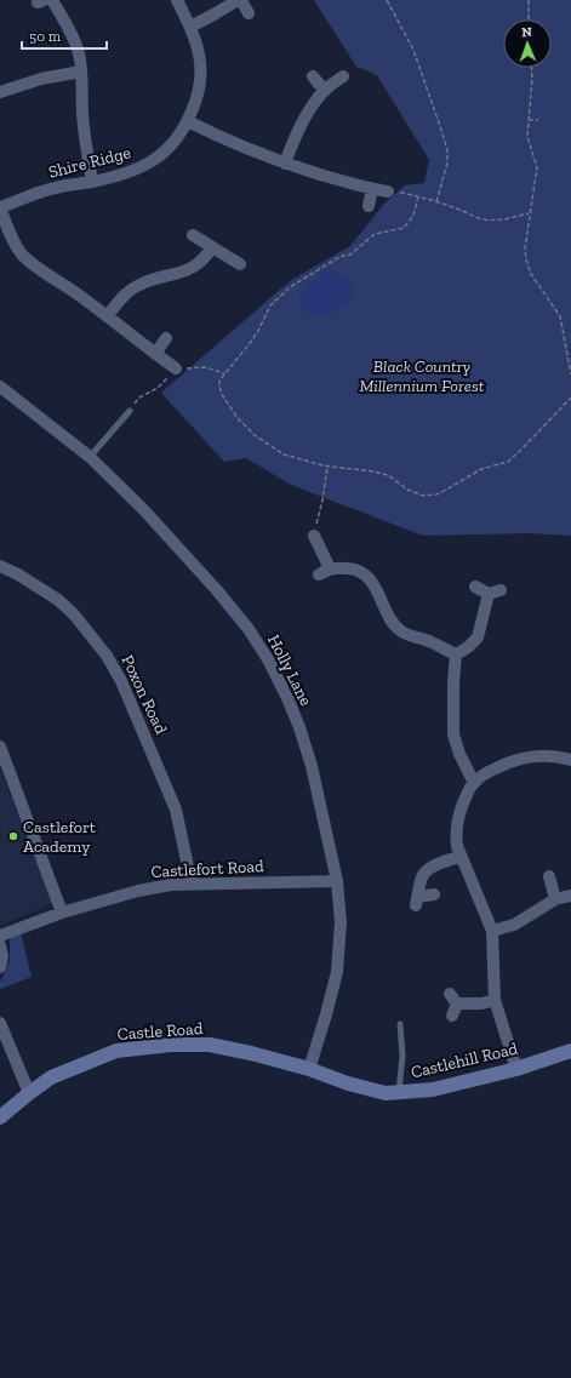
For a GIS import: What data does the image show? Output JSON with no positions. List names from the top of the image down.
{
  "streets": {
    "street": [
      "Shire Ridge",
      "Holly Lane",
      "Poxon Road",
      "Castlefort Road",
      "Castle Road",
      "Castlehill Road"
    ]
  },
  "crossings": [
    ["Holly Lane", "Castlefort Road"],
    ["Holly Lane", "Castle Road"],
    ["Holly Lane", "Castlehill Road"],
    ["Poxon Road", "Castlefort Road"],
    ["Castle Road", "Castlehill Road"]
  ],
  "parks": ["Black Country Millennium Forest"],
  "places": ["Castlefort Academy"],
  "scale_bar": "50 m",
  "north": "top"
}
